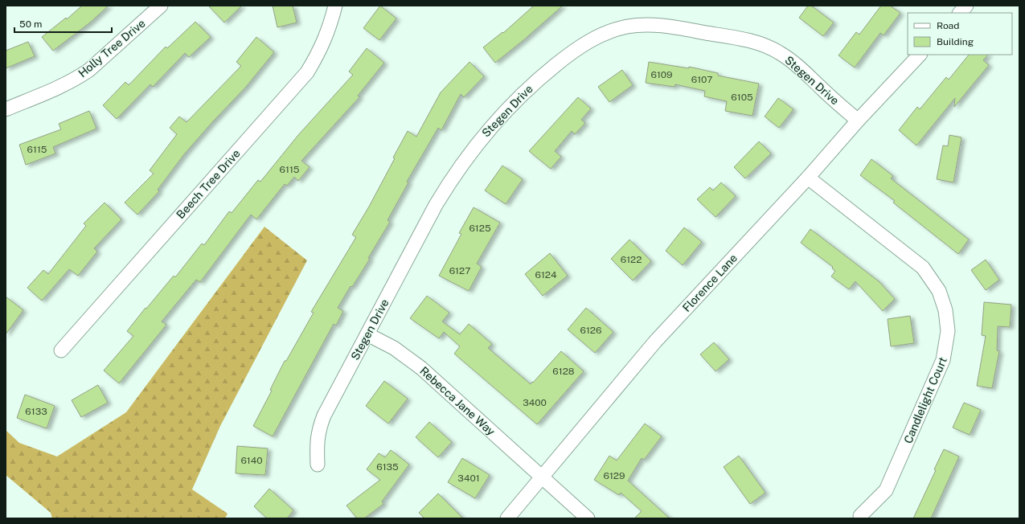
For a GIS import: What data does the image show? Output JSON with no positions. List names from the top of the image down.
{
  "streets": {
    "street": [
      "Holly Tree Drive",
      "Stegen Drive",
      "Beech Tree Drive",
      "Florence Lane",
      "Candlelight Court",
      "Rebecca Jane Way"
    ]
  },
  "crossings": [
    ["Stegen Drive", "Florence Lane"],
    ["Stegen Drive", "Rebecca Jane Way"],
    ["Florence Lane", "Candlelight Court"],
    ["Florence Lane", "Rebecca Jane Way"]
  ],
  "house_numbers": [
    "6109",
    "6107",
    "6105",
    "6115",
    "6115",
    "6125",
    "6122",
    "6127",
    "6124",
    "6126",
    "6128",
    "3400",
    "6133",
    "6140",
    "6135",
    "6129",
    "3401"
  ],
  "legend": ["Road", "Building"],
  "scale_bar": "50 m"
}
